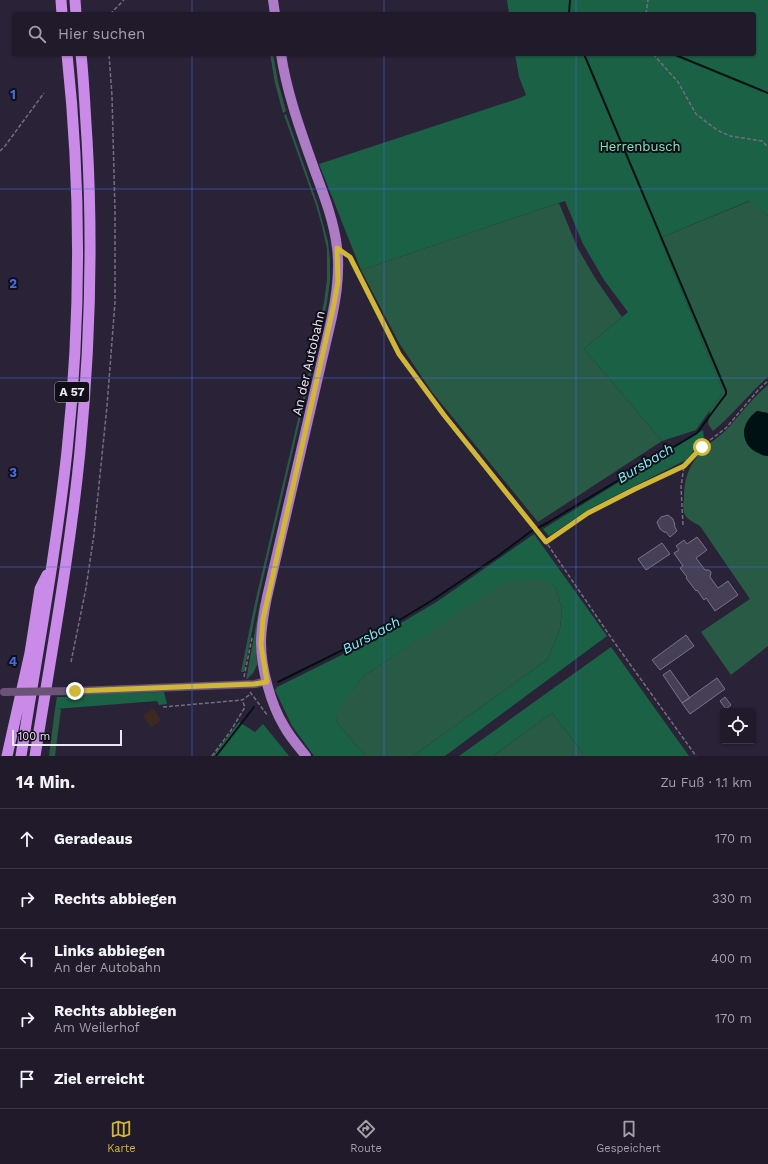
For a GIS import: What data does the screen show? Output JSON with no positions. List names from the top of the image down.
{
  "streets": {
    "highway": ["A 57"],
    "main road": ["An der Autobahn"]
  },
  "water": ["Bursbach"],
  "parks": ["Herrenbusch"],
  "scale_bar": "100 m",
  "page": {
    "search": "Hier suchen",
    "scale": "100 m",
    "heading": ["14 Min.", "Zu Fuß · 1.1 km"],
    "list": [
      ["Geradeaus", "170 m"],
      ["Rechts abbiegen", "330 m"],
      ["Links abbiegen", "An der Autobahn", "400 m"],
      ["Rechts abbiegen", "Am Weilerhof", "170 m"],
      "Ziel erreicht"
    ],
    "nav": ["Karte", "Route", "Gespeichert"]
  },
  "grid": {
    "rows": [
      "1",
      "2",
      "3",
      "4"
    ]
  }
}
